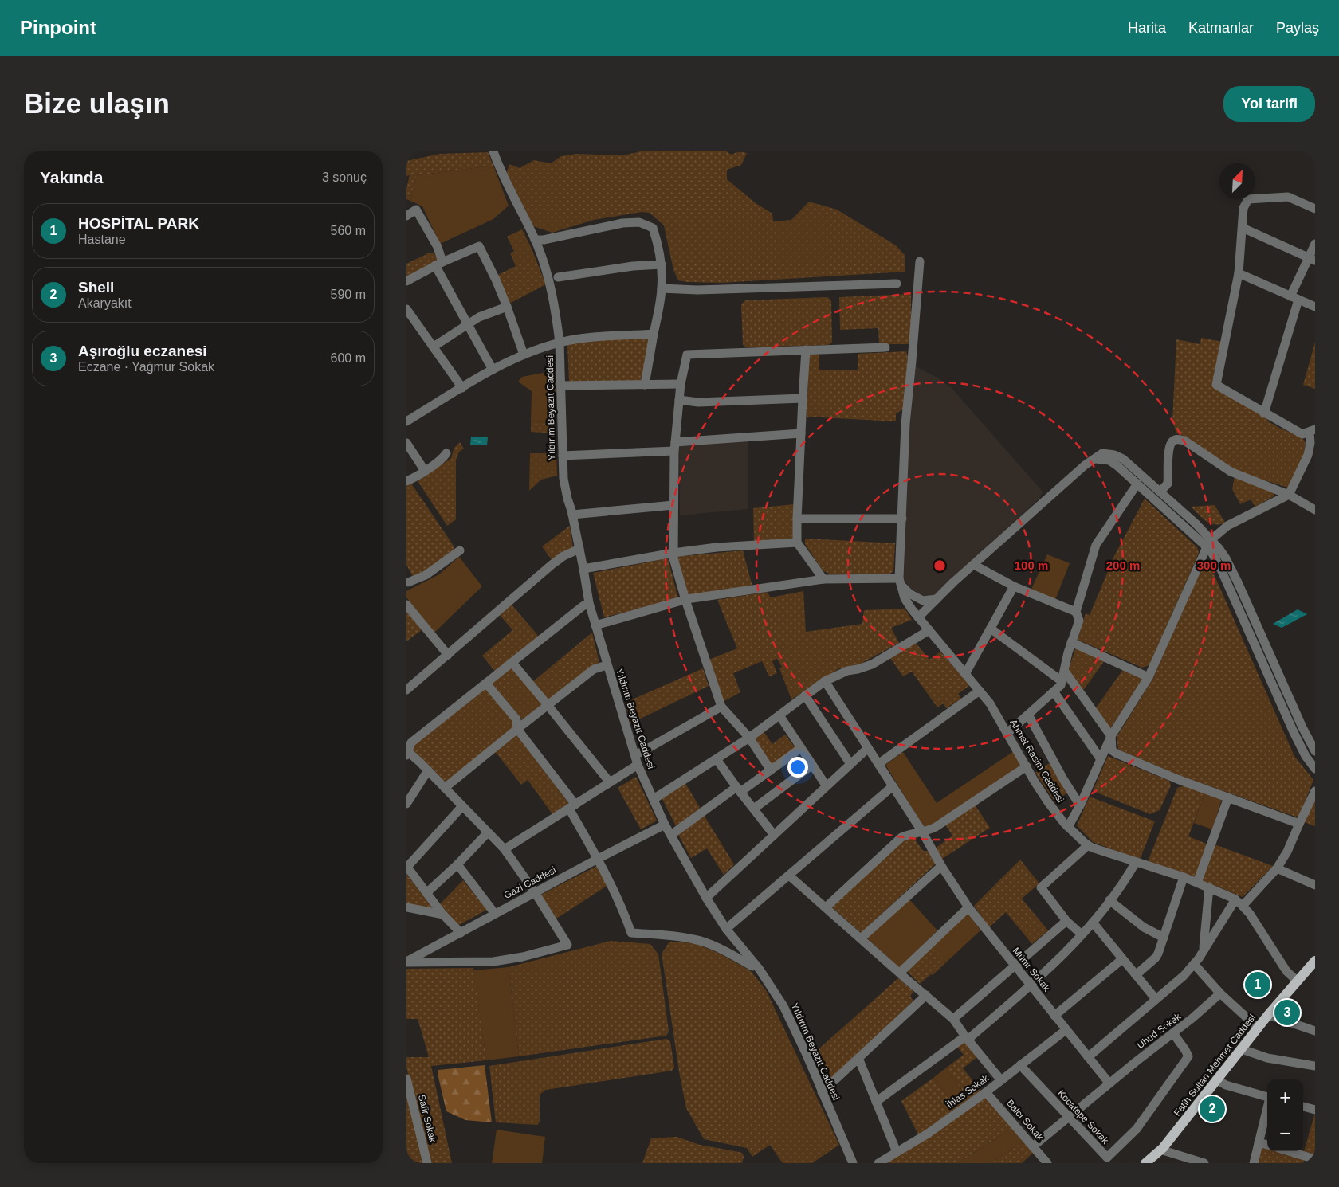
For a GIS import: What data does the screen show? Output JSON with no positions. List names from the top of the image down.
{
  "streets": {
    "main road": ["Fatih Sultan Mehmet Caddesi"],
    "street": [
      "Yıldırım Beyazıt Caddesi",
      "Ahmet Rasim Caddesi",
      "Gazi Caddesi",
      "Münir Sokak",
      "Uhud Sokak",
      "İhlas Sokak",
      "Kocatepe Sokak",
      "Safir Sokak",
      "Balcı Sokak"
    ]
  },
  "crossings": [
    ["Yıldırım Beyazıt Caddesi", "Gazi Caddesi"],
    ["Ahmet Rasim Caddesi", "Fatih Sultan Mehmet Caddesi"],
    ["Münir Sokak", "Uhud Sokak"],
    ["Münir Sokak", "İhlas Sokak"],
    ["Uhud Sokak", "Kocatepe Sokak"],
    ["İhlas Sokak", "Kocatepe Sokak"],
    ["İhlas Sokak", "Balcı Sokak"]
  ],
  "north": "top right",
  "page": {
    "header": "Pinpoint",
    "nav": ["Harita", "Katmanlar", "Paylaş"],
    "buttons": "Yol tarifi",
    "title": "Bize ulaşın",
    "heading": ["Yakında", "3 sonuç"],
    "list": [
      {
        "mark": "1",
        "name": "HOSPİTAL PARK",
        "note": "Hastane",
        "value": "560 m"
      },
      {
        "mark": "2",
        "name": "Shell",
        "note": "Akaryakıt",
        "value": "590 m"
      },
      {
        "mark": "3",
        "name": "Aşıroğlu eczanesi",
        "note": "Eczane · Yağmur Sokak",
        "value": "600 m"
      }
    ],
    "pins": ["1", "3", "2"],
    "map_buttons": ["+", "−"]
  },
  "rings": ["100 m", "200 m", "300 m"]
}
